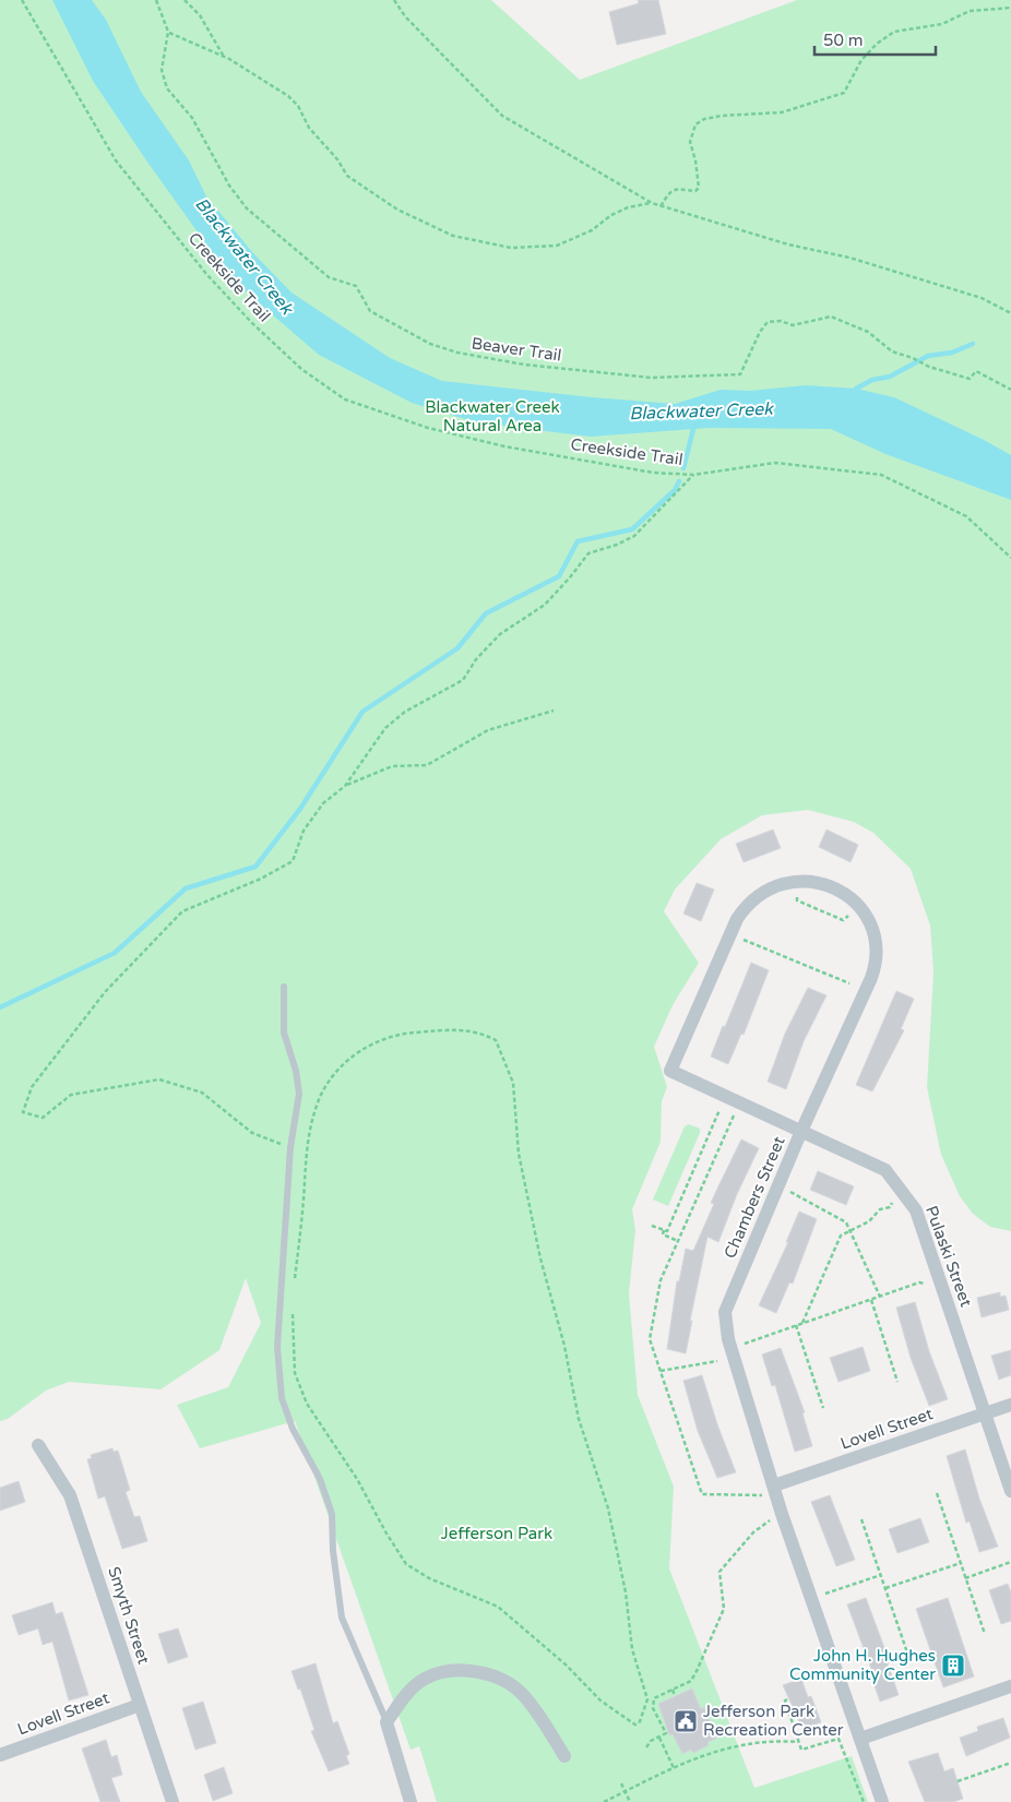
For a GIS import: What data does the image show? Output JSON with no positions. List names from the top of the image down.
{
  "streets": {
    "street": [
      "Chambers Street",
      "Pulaski Street",
      "Lovell Street",
      "Smyth Street"
    ],
    "path": ["Creekside Trail", "Beaver Trail"]
  },
  "crossings": [
    ["Chambers Street", "Pulaski Street"],
    ["Chambers Street", "Lovell Street"],
    ["Pulaski Street", "Lovell Street"],
    ["Lovell Street", "Smyth Street"]
  ],
  "water": ["Blackwater Creek"],
  "parks": ["Blackwater Creek Natural Area", "Jefferson Park"],
  "places": {
    "building": ["John H. Hughes Community Center"],
    "public building": ["Jefferson Park Recreation Center"]
  },
  "scale_bar": "50 m"
}
